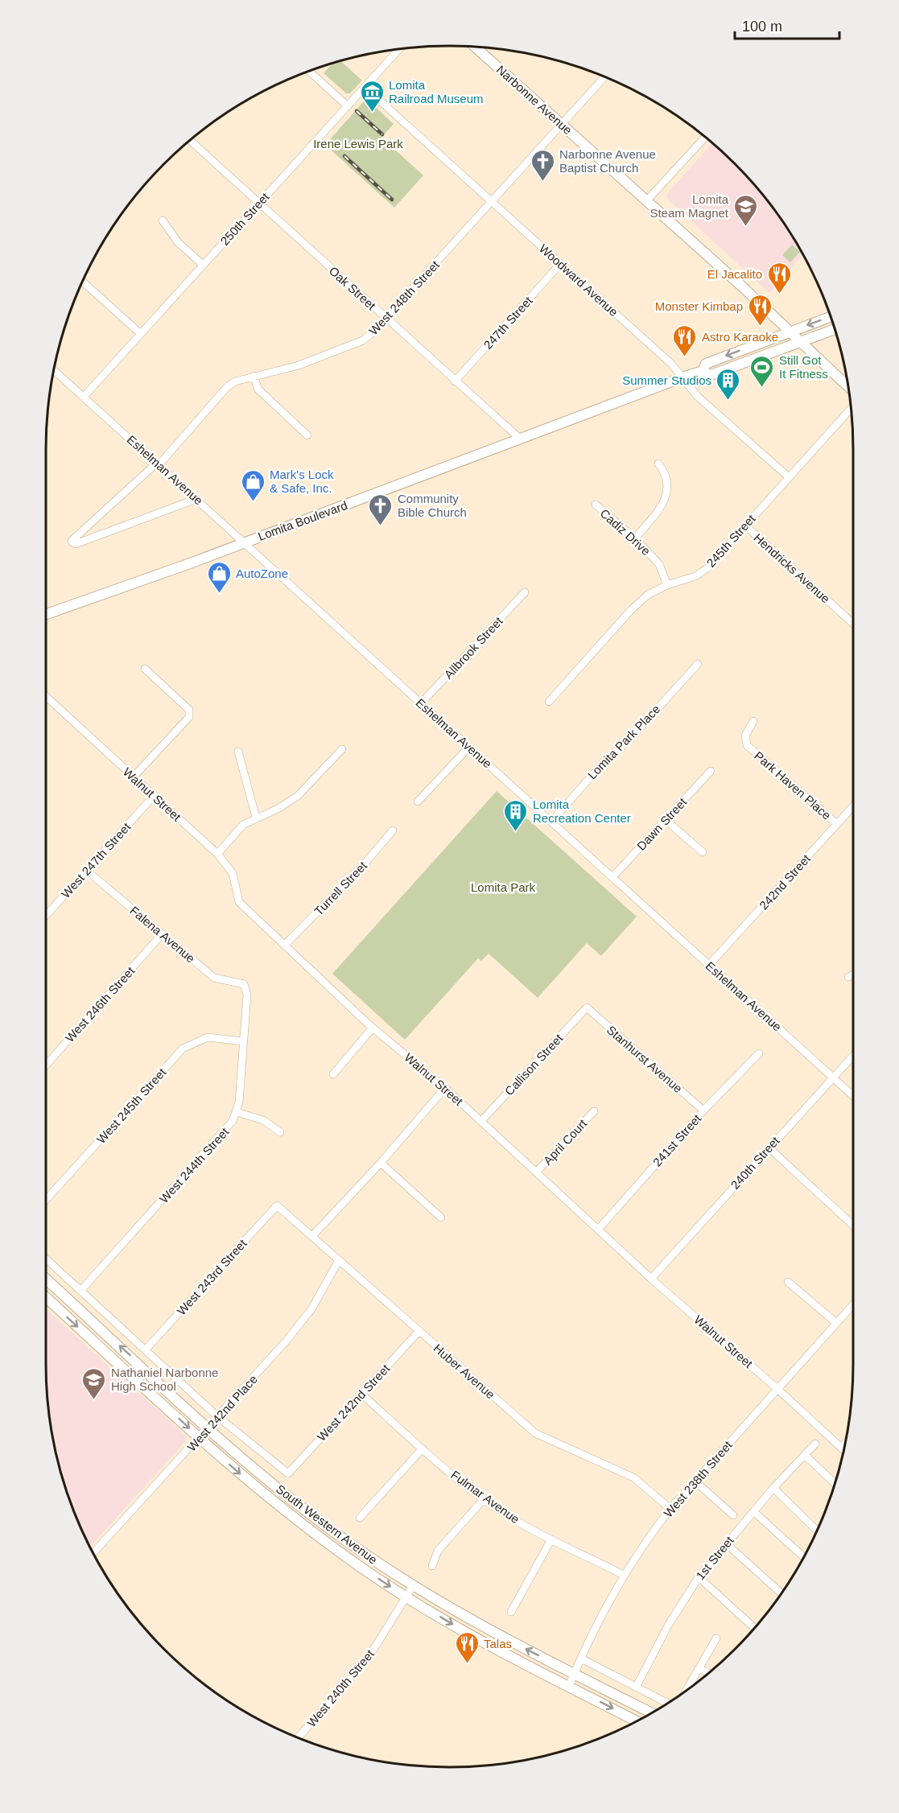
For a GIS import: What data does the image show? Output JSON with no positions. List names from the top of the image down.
{
  "streets": {
    "main road": ["Narbonne Avenue", "Lomita Boulevard", "South Western Avenue"],
    "street": [
      "250th Street",
      "Woodward Avenue",
      "Oak Street",
      "West 248th Street",
      "247th Street",
      "Eshelman Avenue",
      "Cadiz Drive",
      "245th Street",
      "Hendricks Avenue",
      "Allbrook Street",
      "Lomita Park Place",
      "Park Haven Place",
      "Walnut Street",
      "Dawn Street",
      "West 247th Street",
      "242nd Street",
      "Turrell Street",
      "Falena Avenue",
      "West 246th Street",
      "Stanhurst Avenue",
      "Callison Street",
      "West 245th Street",
      "241st Street",
      "April Court",
      "240th Street",
      "West 244th Street",
      "West 243rd Street",
      "Huber Avenue",
      "West 242nd Street",
      "West 242nd Place",
      "West 238th Street",
      "Fulmar Avenue",
      "1st Street",
      "West 240th Street"
    ]
  },
  "crossings": [
    ["Narbonne Avenue", "West 248th Street"],
    ["Narbonne Avenue", "Lomita Boulevard"],
    ["250th Street", "Woodward Avenue"],
    ["250th Street", "Oak Street"],
    ["250th Street", "Eshelman Avenue"],
    ["Woodward Avenue", "West 248th Street"],
    ["Woodward Avenue", "247th Street"],
    ["Woodward Avenue", "Lomita Boulevard"],
    ["Woodward Avenue", "245th Street"],
    ["Oak Street", "West 248th Street"],
    ["Oak Street", "247th Street"],
    ["Oak Street", "Lomita Boulevard"],
    ["West 248th Street", "Eshelman Avenue"],
    ["Eshelman Avenue", "Lomita Boulevard"],
    ["Eshelman Avenue", "Allbrook Street"],
    ["Eshelman Avenue", "Lomita Park Place"],
    ["Eshelman Avenue", "Dawn Street"],
    ["Eshelman Avenue", "242nd Street"],
    ["Eshelman Avenue", "240th Street"],
    ["Cadiz Drive", "245th Street"],
    ["245th Street", "Hendricks Avenue"],
    ["Park Haven Place", "242nd Street"],
    ["Walnut Street", "West 247th Street"],
    ["Walnut Street", "Turrell Street"],
    ["Walnut Street", "Callison Street"],
    ["Walnut Street", "241st Street"],
    ["Walnut Street", "April Court"],
    ["Walnut Street", "240th Street"],
    ["Walnut Street", "West 238th Street"],
    ["West 247th Street", "Falena Avenue"],
    ["Falena Avenue", "West 246th Street"],
    ["Falena Avenue", "West 244th Street"],
    ["Stanhurst Avenue", "Callison Street"],
    ["Stanhurst Avenue", "241st Street"],
    ["West 245th Street", "West 244th Street"],
    ["West 244th Street", "South Western Avenue"],
    ["West 243rd Street", "Huber Avenue"],
    ["West 243rd Street", "South Western Avenue"],
    ["Huber Avenue", "West 242nd Street"],
    ["Huber Avenue", "West 242nd Place"],
    ["Huber Avenue", "West 238th Street"],
    ["West 242nd Street", "Fulmar Avenue"],
    ["West 242nd Street", "South Western Avenue"],
    ["West 242nd Place", "South Western Avenue"],
    ["West 238th Street", "Fulmar Avenue"],
    ["West 238th Street", "South Western Avenue"],
    ["South Western Avenue", "West 240th Street"]
  ],
  "parks": ["Irene Lewis Park", "Lomita Park"],
  "places": {
    "museum": ["Lomita Railroad Museum"],
    "church": ["Narbonne Avenue Baptist Church", "Community Bible Church"],
    "school or university": ["Lomita Steam Magnet", "Nathaniel Narbonne High School"],
    "restaurant": [
      "El Jacalito",
      "Monster Kimbap",
      "Astro Karaoke",
      "Talas"
    ],
    "sports": ["Still Got It Fitness"],
    "building": ["Summer Studios", "Lomita Recreation Center"],
    "shop": ["Mark's Lock & Safe, Inc.", "AutoZone"]
  },
  "scale_bar": "100 m"
}
